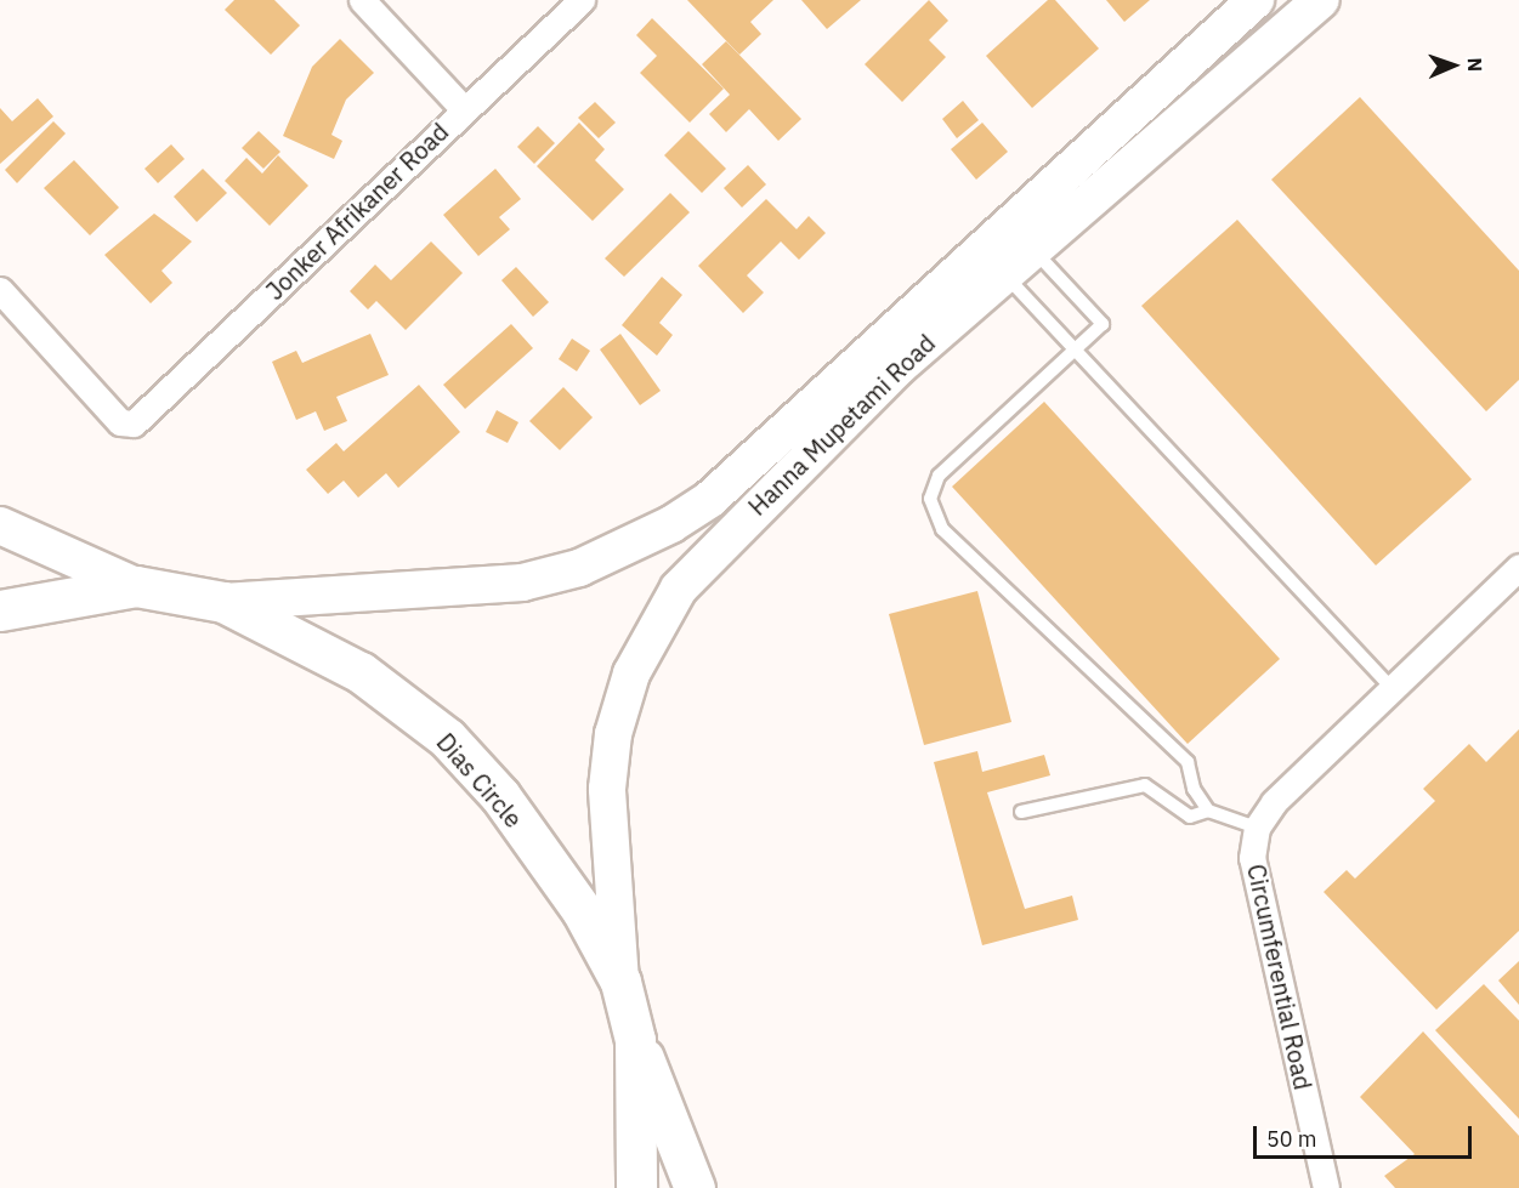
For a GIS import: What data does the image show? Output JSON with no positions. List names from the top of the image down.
{
  "streets": {
    "highway": ["Dias Circle"],
    "main road": ["Hanna Mupetami Road"],
    "street": ["Jonker Afrikaner Road", "Circumferential Road"]
  },
  "crossings": [
    ["Hanna Mupetami Road", "Dias Circle"]
  ],
  "scale_bar": "50 m",
  "north": "right"
}
